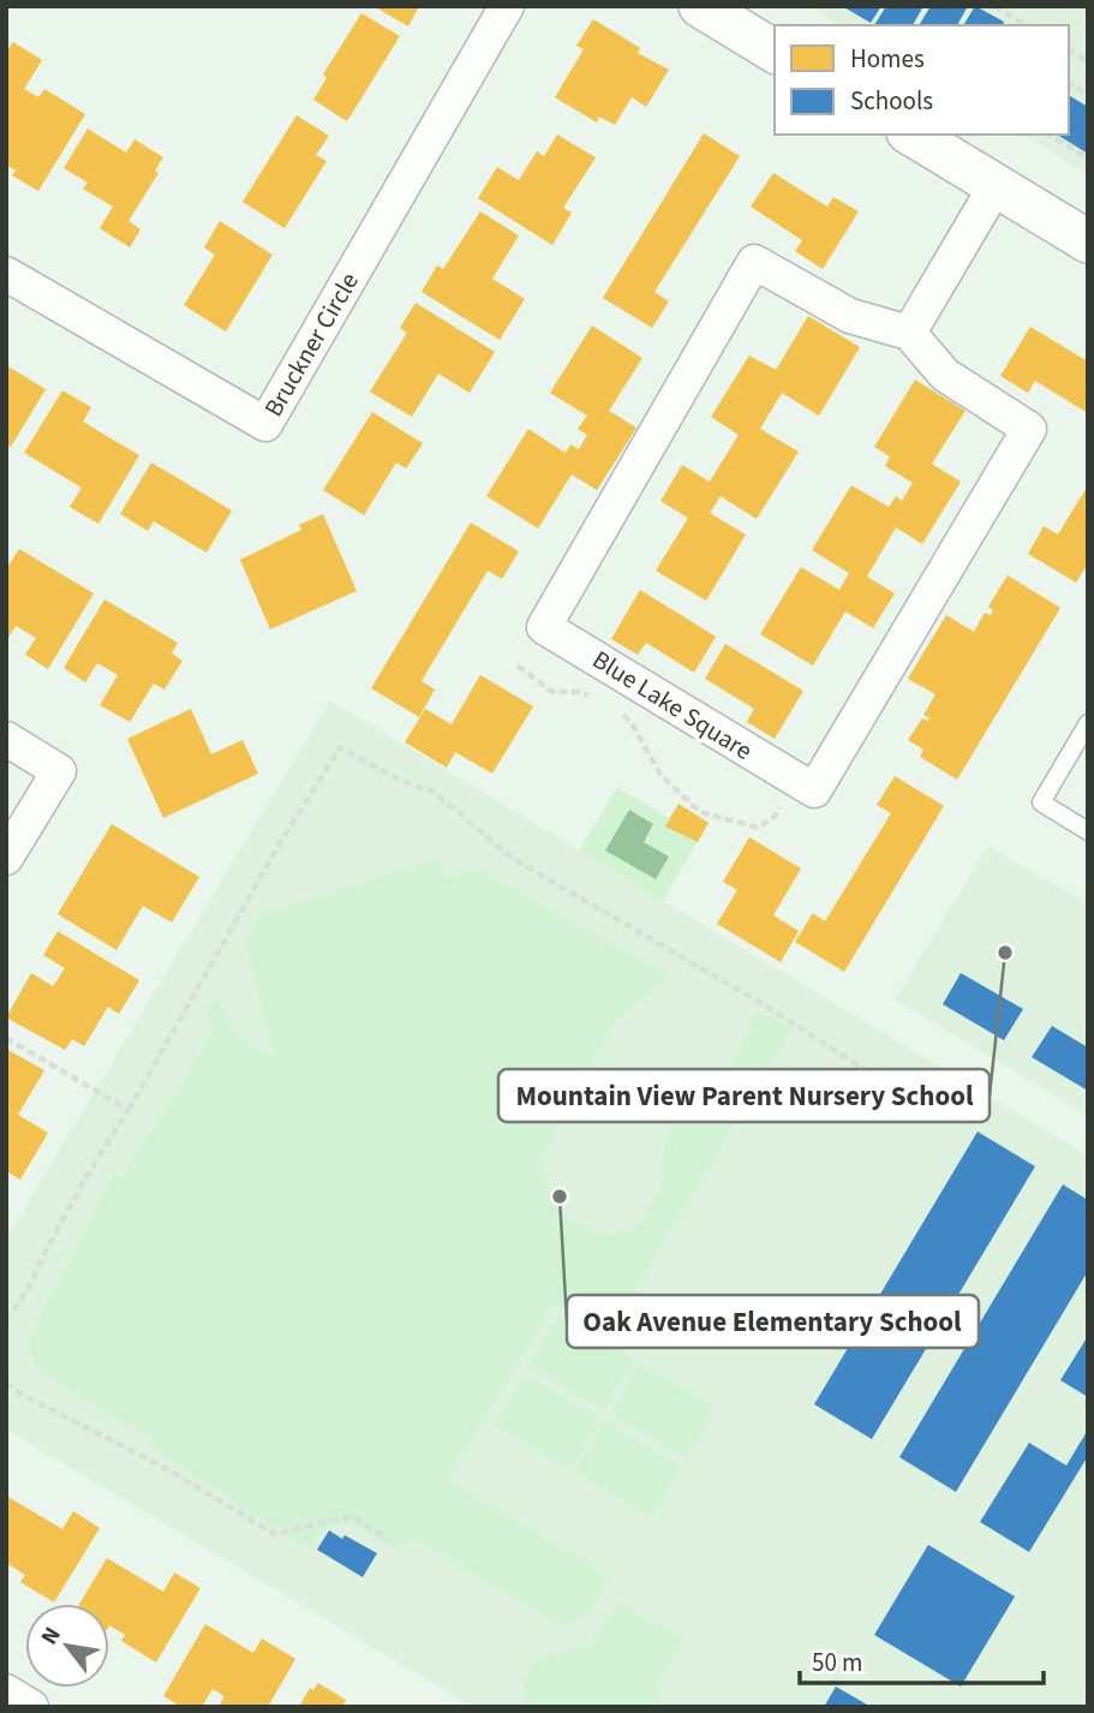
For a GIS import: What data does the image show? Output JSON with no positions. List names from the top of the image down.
{
  "streets": {
    "street": ["Bruckner Circle", "Blue Lake Square"]
  },
  "places": ["Mountain View Parent Nursery School", "Oak Avenue Elementary School"],
  "legend": ["Homes", "Schools"],
  "scale_bar": "50 m",
  "north": "top left"
}
